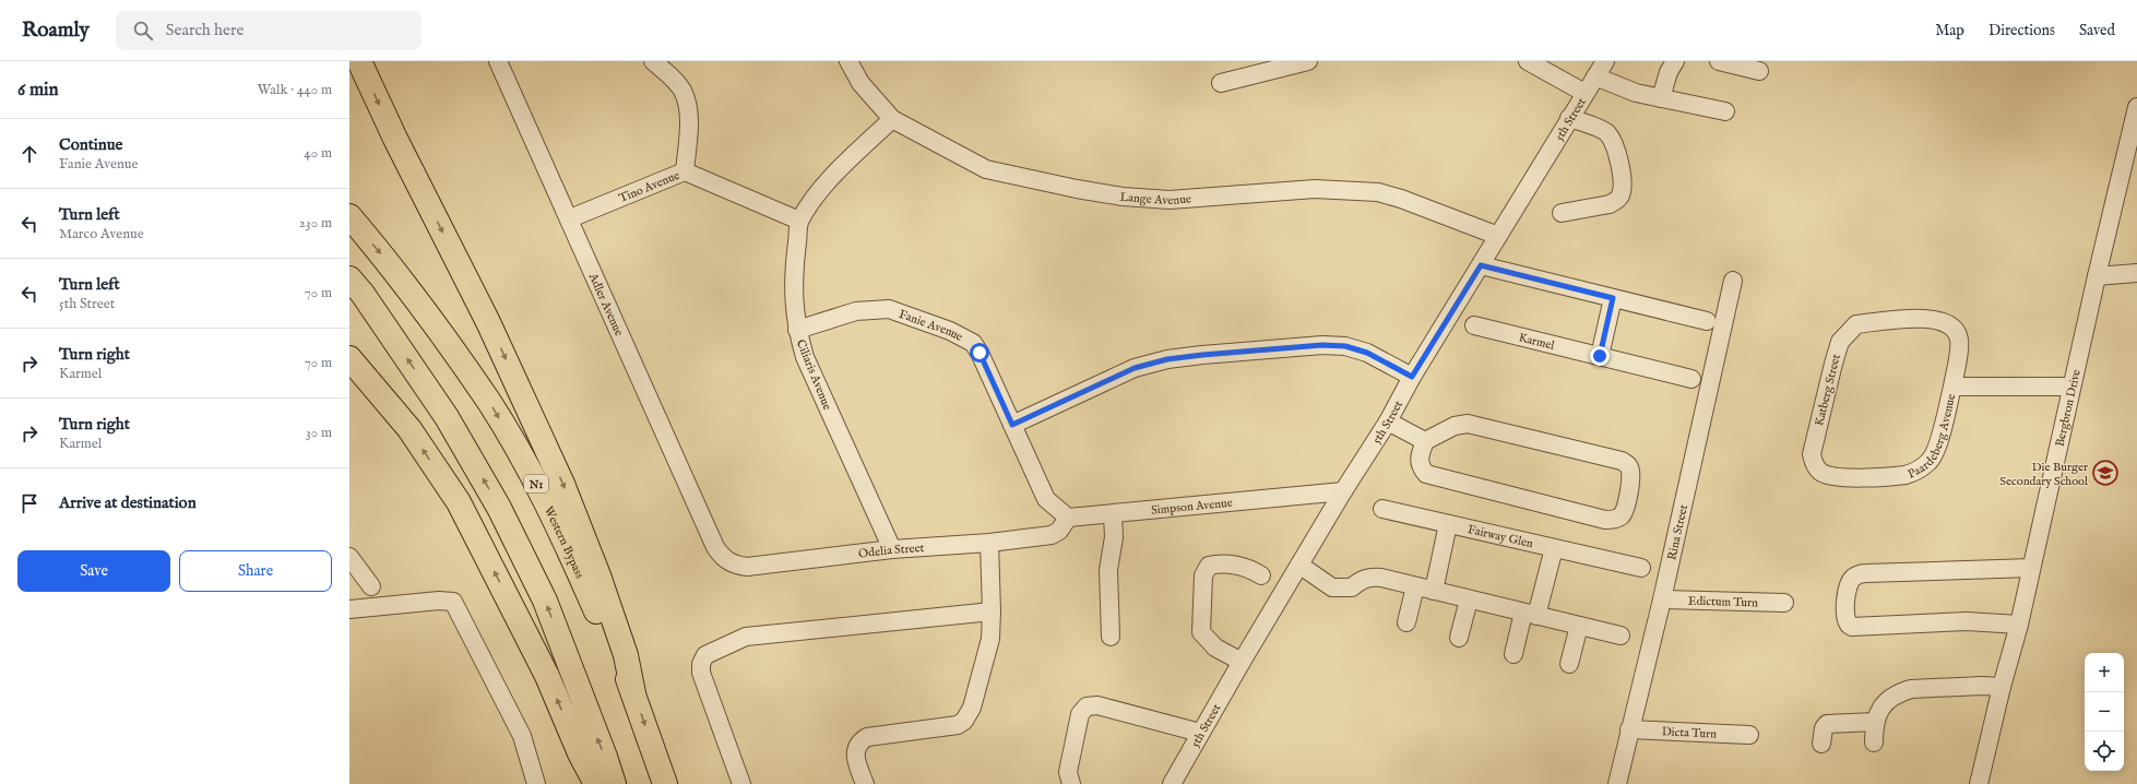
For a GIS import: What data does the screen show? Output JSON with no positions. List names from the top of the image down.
{
  "streets": {
    "highway": ["N1", "Western Bypass"],
    "street": [
      "5th Street",
      "Tino Avenue",
      "Lange Avenue",
      "Adler Avenue",
      "Fanie Avenue",
      "Karmel",
      "Ciliaris Avenue",
      "Katberg Street",
      "Bergbron Drive",
      "Paardeberg Avenue",
      "Simpson Avenue",
      "Rina Street",
      "Fairway Glen",
      "Odelia Street",
      "Edictum Turn",
      "Dicta Turn"
    ]
  },
  "crossings": [
    ["5th Street", "Lange Avenue"],
    ["5th Street", "Simpson Avenue"],
    ["Tino Avenue", "Adler Avenue"],
    ["Tino Avenue", "Ciliaris Avenue"],
    ["Adler Avenue", "Odelia Street"],
    ["Fanie Avenue", "Ciliaris Avenue"],
    ["Fanie Avenue", "Simpson Avenue"],
    ["Fanie Avenue", "Odelia Street"],
    ["Ciliaris Avenue", "Odelia Street"],
    ["Katberg Street", "Paardeberg Avenue"],
    ["Bergbron Drive", "Paardeberg Avenue"],
    ["Simpson Avenue", "Odelia Street"],
    ["Rina Street", "Edictum Turn"],
    ["Rina Street", "Dicta Turn"]
  ],
  "places": {
    "school or university": ["Die Burger Secondary School"]
  },
  "page": {
    "header": "Roamly",
    "search": "Search here",
    "nav": ["Map", "Directions", "Saved"],
    "heading": ["6 min", "Walk · 440 m"],
    "list": [
      ["Continue", "Fanie Avenue", "40 m"],
      ["Turn left", "Marco Avenue", "230 m"],
      ["Turn left", "5th Street", "70 m"],
      ["Turn right", "Karmel", "70 m"],
      ["Turn right", "Karmel", "30 m"],
      "Arrive at destination"
    ],
    "buttons": ["Save", "Share"],
    "map_buttons": ["+", "−"]
  }
}
